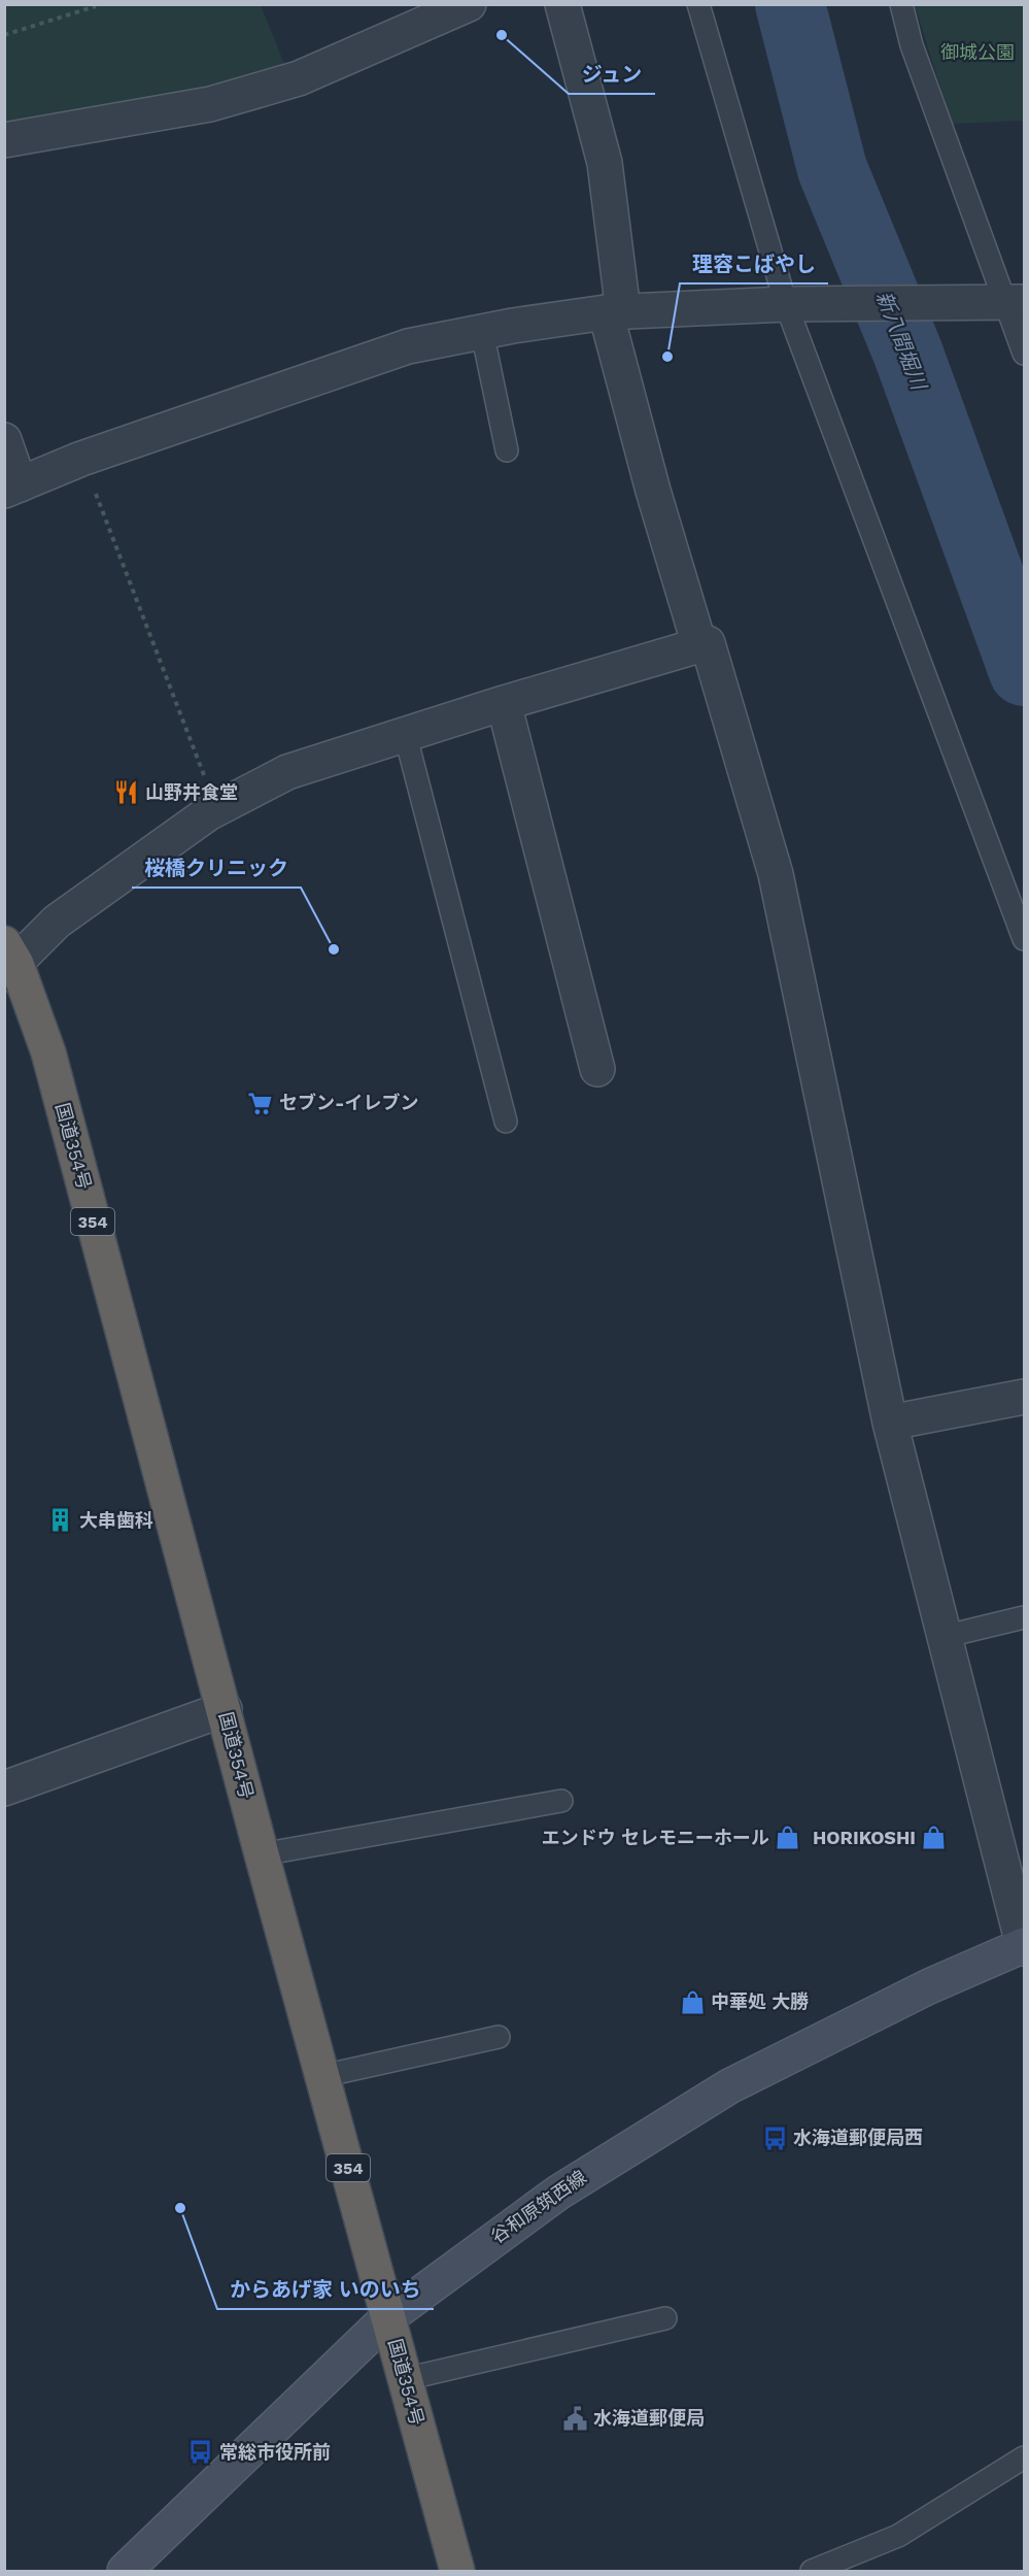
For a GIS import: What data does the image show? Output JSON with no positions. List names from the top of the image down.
{
  "streets": {
    "highway": ["国道354号", "354"],
    "main road": ["谷和原筑西線"]
  },
  "crossings": [
    ["国道354号", "谷和原筑西線"]
  ],
  "water": ["新八間堀川"],
  "parks": ["御城公園"],
  "places": {
    "other": [
      "ジュン",
      "理容こばやし",
      "桜橋クリニック",
      "からあげ家 いのいち"
    ],
    "restaurant": ["山野井食堂"],
    "supermarket": ["セブン-イレブン"],
    "building": ["大串歯科"],
    "shop": ["エンドウ セレモニーホール", "HORIKOSHI", "中華処 大勝"],
    "bus stop": ["水海道郵便局西", "常総市役所前"],
    "public building": ["水海道郵便局"]
  }
}
